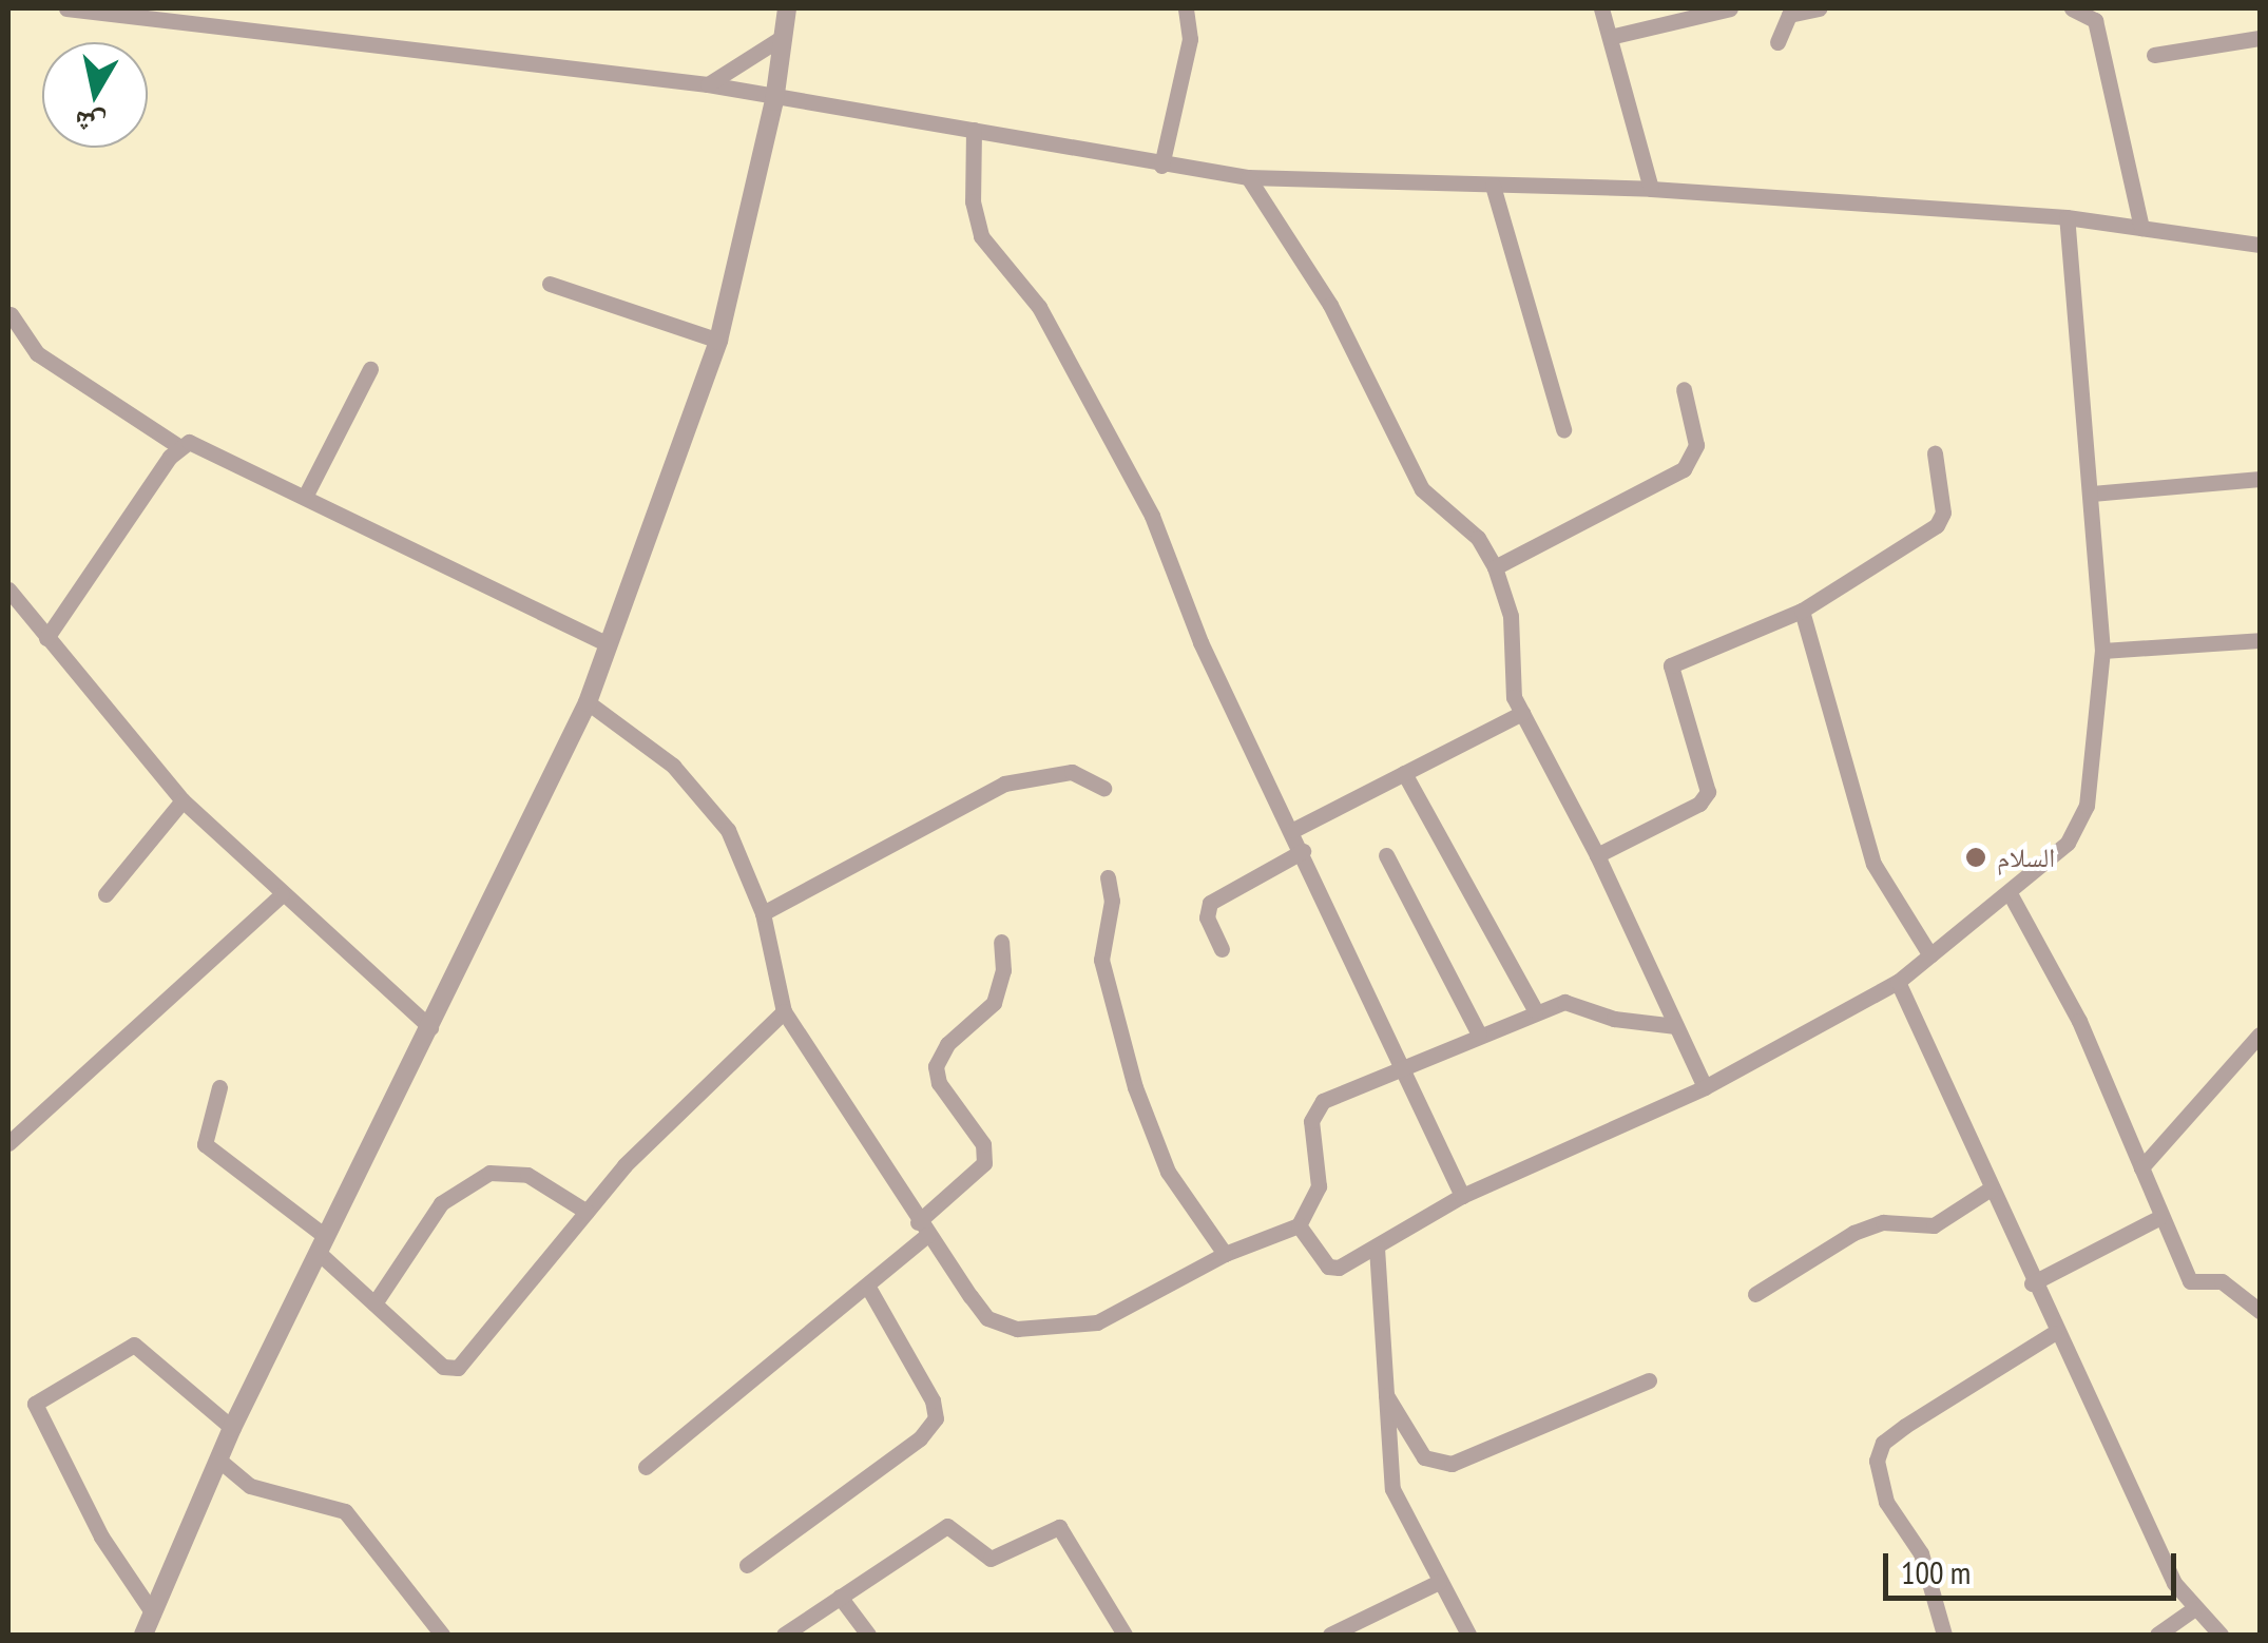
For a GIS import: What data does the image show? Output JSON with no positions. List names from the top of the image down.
{
  "places": ["السلام"],
  "scale_bar": "100 m",
  "north": "bottom"
}
